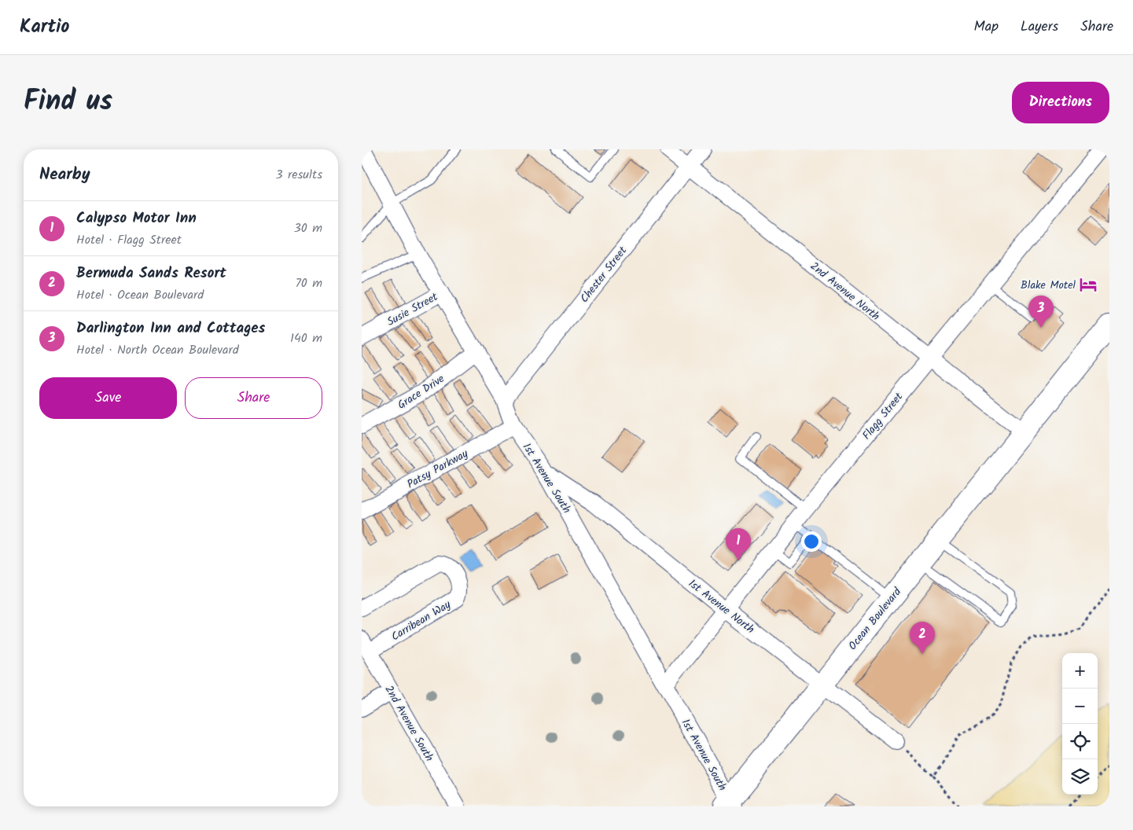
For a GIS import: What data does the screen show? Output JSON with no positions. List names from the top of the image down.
{
  "streets": {
    "main road": ["Ocean Boulevard"],
    "street": [
      "Chester Street",
      "2nd Avenue North",
      "Susie Street",
      "Grace Drive",
      "Flagg Street",
      "Patsy Parkway",
      "1st Avenue South",
      "1st Avenue North",
      "Carribean Way",
      "2nd Avenue South"
    ]
  },
  "crossings": [
    ["Chester Street", "2nd Avenue North"],
    ["Chester Street", "1st Avenue South"],
    ["2nd Avenue North", "Flagg Street"],
    ["2nd Avenue North", "Ocean Boulevard"],
    ["Susie Street", "1st Avenue South"],
    ["Grace Drive", "1st Avenue South"],
    ["Flagg Street", "1st Avenue South"],
    ["Flagg Street", "1st Avenue North"],
    ["Patsy Parkway", "1st Avenue South"],
    ["1st Avenue South", "1st Avenue North"],
    ["1st Avenue South", "Ocean Boulevard"],
    ["1st Avenue North", "Ocean Boulevard"],
    ["Carribean Way", "2nd Avenue South"]
  ],
  "places": {
    "hotel": ["Blake Motel"]
  },
  "page": {
    "header": "Kartio",
    "nav": ["Map", "Layers", "Share"],
    "title": "Find us",
    "buttons": [
      "Directions",
      ["Save", "Share"]
    ],
    "heading": ["Nearby", "3 results"],
    "list": [
      {
        "mark": "1",
        "name": "Calypso Motor Inn",
        "note": "Hotel · Flagg Street",
        "value": "30 m"
      },
      {
        "mark": "2",
        "name": "Bermuda Sands Resort",
        "note": "Hotel · Ocean Boulevard",
        "value": "70 m"
      },
      {
        "mark": "3",
        "name": "Darlington Inn and Cottages",
        "note": "Hotel · North Ocean Boulevard",
        "value": "140 m"
      }
    ],
    "pins": ["3", "1", "2"],
    "map_buttons": ["+", "−"]
  }
}
